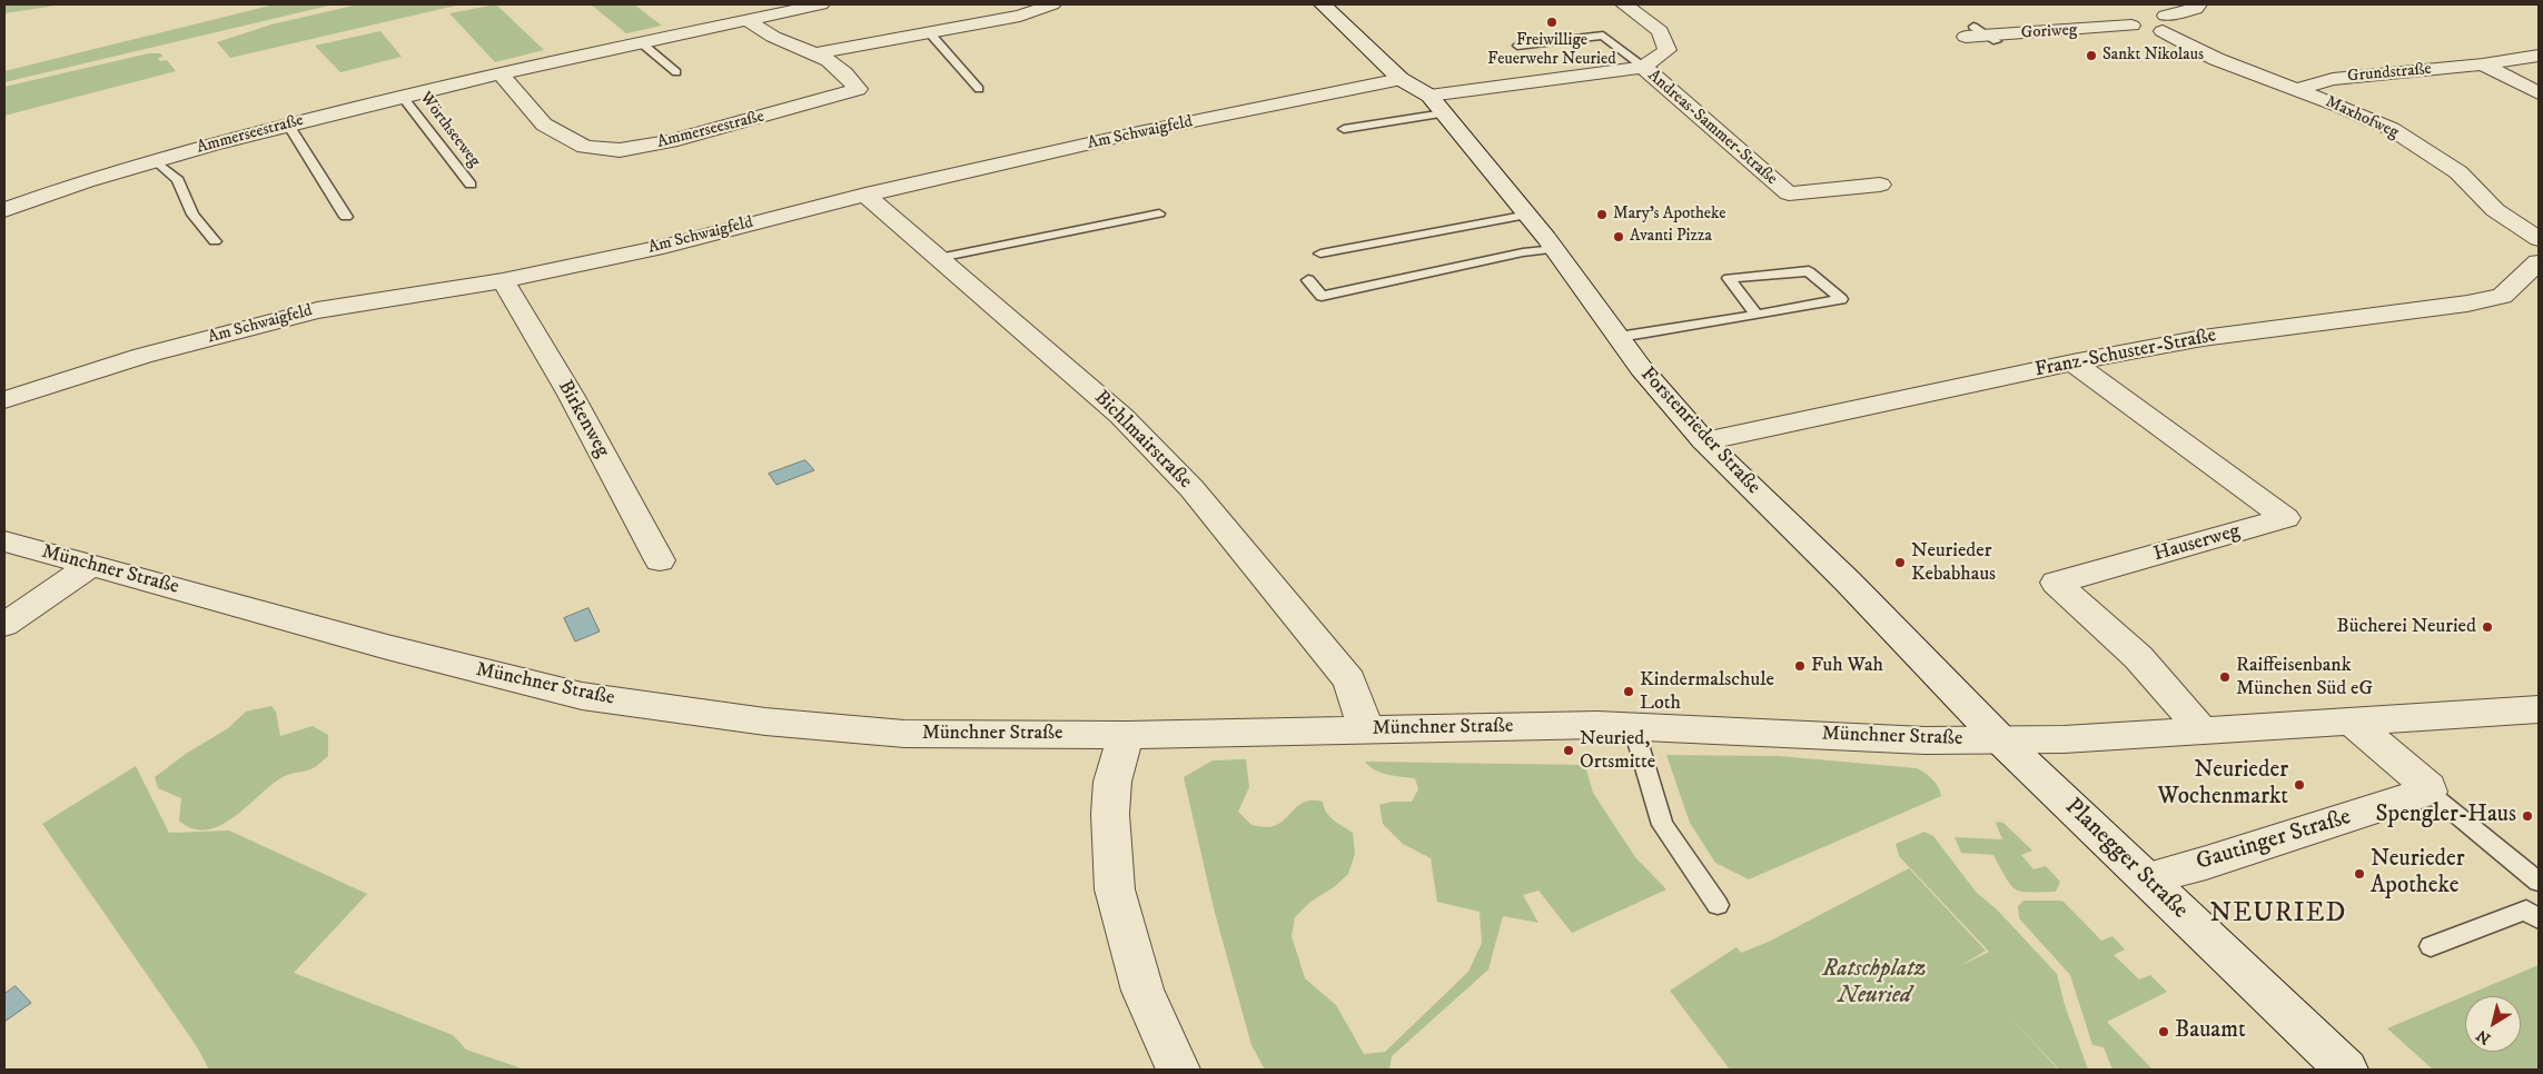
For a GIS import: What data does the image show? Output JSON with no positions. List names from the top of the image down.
{
  "streets": {
    "street": [
      "Goriweg",
      "Grundstraße",
      "Maxhofweg",
      "Andreas-Sammer-Straße",
      "Ammerseestraße",
      "Am Schwaigfeld",
      "Franz-Schuster-Straße",
      "Birkenweg",
      "Forstenrieder Straße",
      "Bichlmairstraße",
      "Hauserweg",
      "Münchner Straße",
      "Gautinger Straße",
      "Planegger Straße"
    ],
    "lane": ["Wörthseeweg"]
  },
  "crossings": [
    ["Goriweg", "Maxhofweg"],
    ["Grundstraße", "Maxhofweg"],
    ["Wörthseeweg", "Ammerseestraße"],
    ["Am Schwaigfeld", "Birkenweg"],
    ["Am Schwaigfeld", "Forstenrieder Straße"],
    ["Am Schwaigfeld", "Bichlmairstraße"],
    ["Franz-Schuster-Straße", "Forstenrieder Straße"],
    ["Franz-Schuster-Straße", "Hauserweg"],
    ["Forstenrieder Straße", "Münchner Straße"],
    ["Forstenrieder Straße", "Planegger Straße"],
    ["Bichlmairstraße", "Münchner Straße"],
    ["Münchner Straße", "Planegger Straße"],
    ["Gautinger Straße", "Planegger Straße"]
  ],
  "districts": ["NEURIED"],
  "parks": ["Ratschplatz Neuried"],
  "places": [
    "Freiwillige Feuerwehr Neuried",
    "Sankt Nikolaus",
    "Mary's Apotheke",
    "Avanti Pizza",
    "Neurieder Kebabhaus",
    "Bücherei Neuried",
    "Fuh Wah",
    "Raiffeisenbank München Süd eG",
    "Kindermalschule Loth",
    "Neuried, Ortsmitte",
    "Neurieder Wochenmarkt",
    "Spengler-Haus",
    "Neurieder Apotheke",
    "Bauamt"
  ],
  "north": "bottom left"
}
